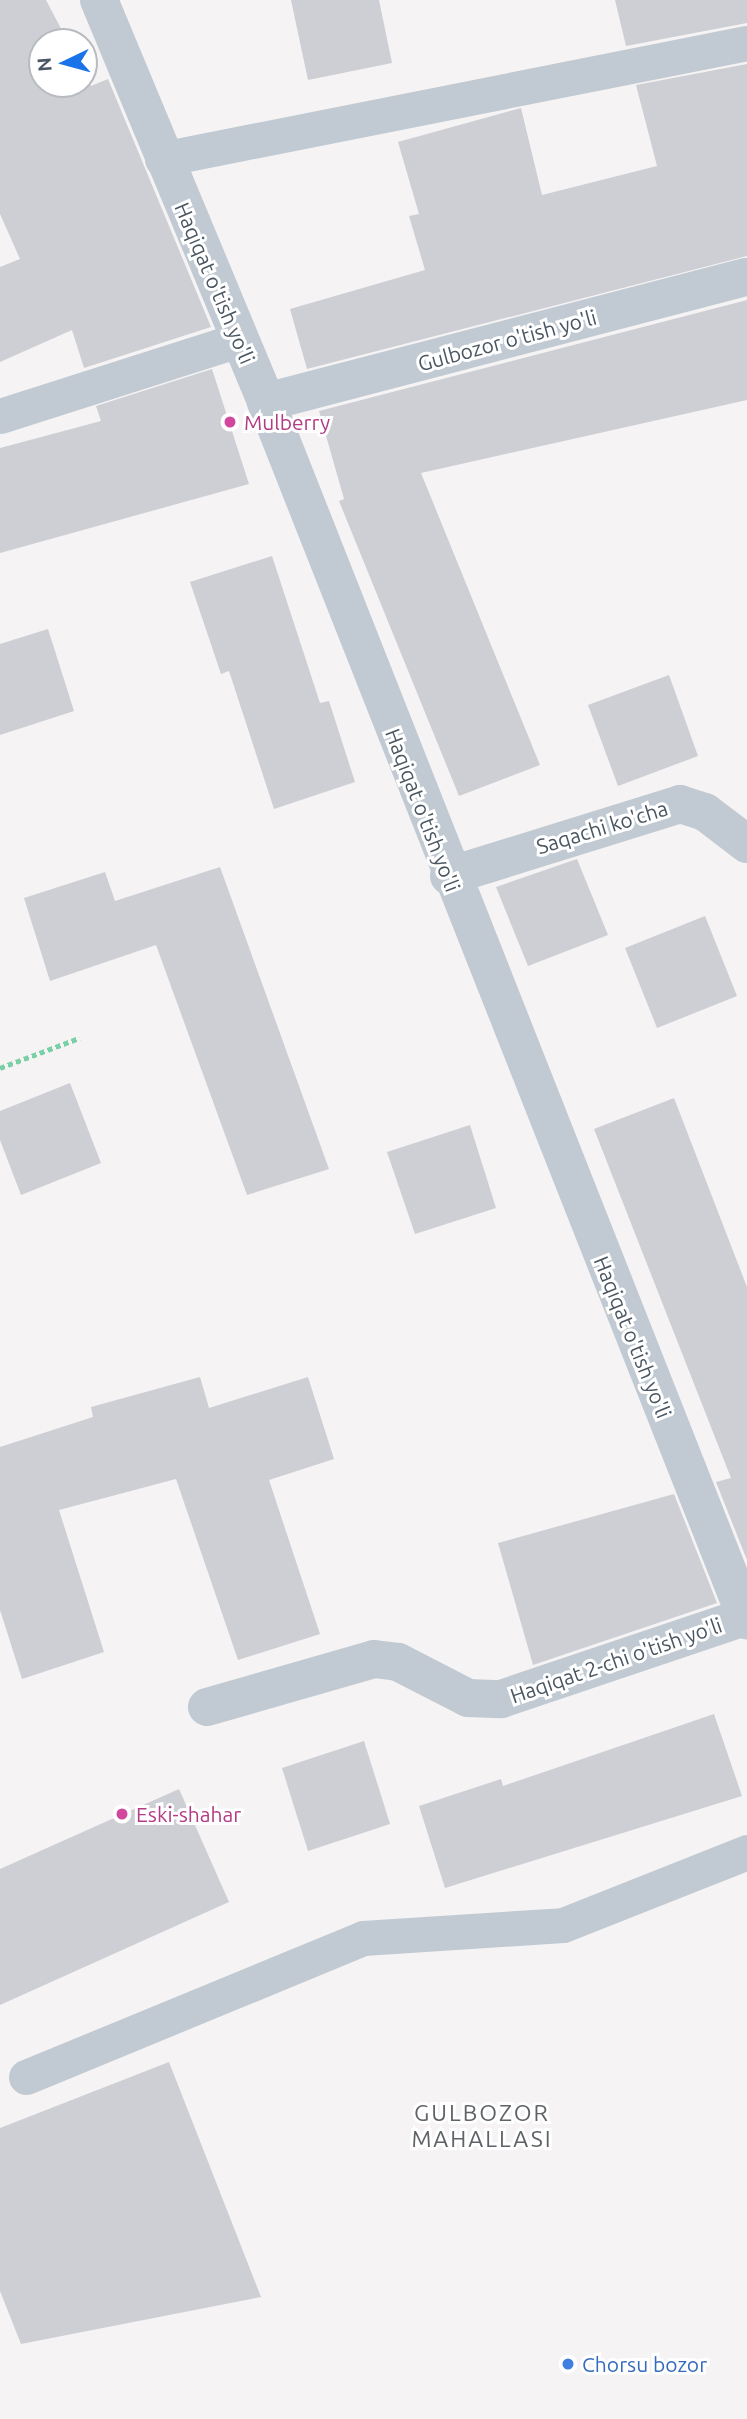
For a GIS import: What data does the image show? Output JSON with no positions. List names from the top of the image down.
{
  "streets": {
    "street": [
      "Haqiqat o'tish yo'li",
      "Gulbozor o'tish yo'li",
      "Saqachi ko'cha",
      "Haqiqat 2-chi o'tish yo'li"
    ]
  },
  "crossings": [
    ["Haqiqat o'tish yo'li", "Gulbozor o'tish yo'li"],
    ["Haqiqat o'tish yo'li", "Saqachi ko'cha"],
    ["Haqiqat o'tish yo'li", "Haqiqat 2-chi o'tish yo'li"]
  ],
  "districts": ["GULBOZOR MAHALLASI"],
  "places": ["Mulberry", "Eski-shahar", "Chorsu bozor"],
  "north": "left"
}
